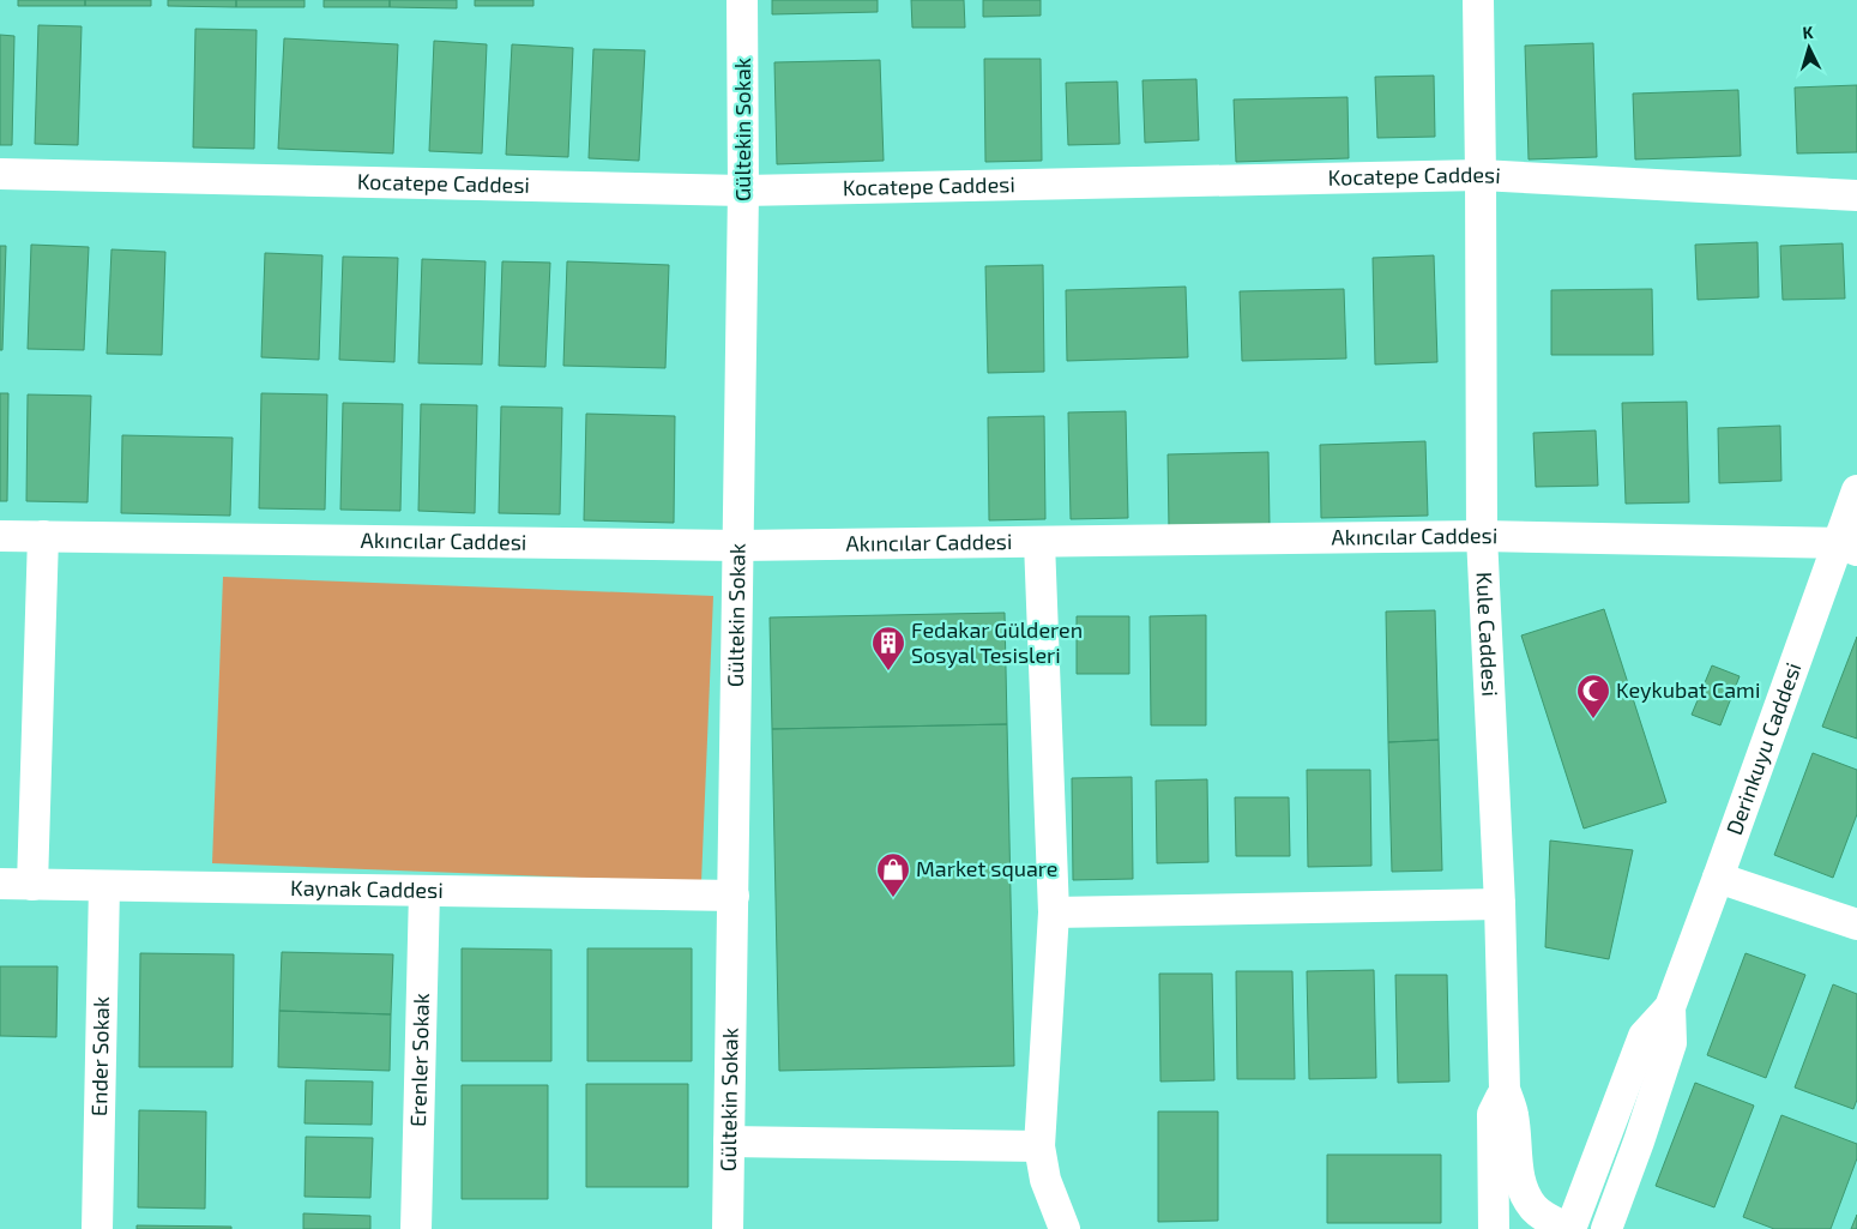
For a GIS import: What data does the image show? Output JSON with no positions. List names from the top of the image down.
{
  "streets": {
    "street": [
      "Gültekin Sokak",
      "Kocatepe Caddesi",
      "Akıncılar Caddesi",
      "Kule Caddesi",
      "Derinkuyu Caddesi",
      "Kaynak Caddesi",
      "Ender Sokak",
      "Erenler Sokak"
    ]
  },
  "crossings": [
    ["Gültekin Sokak", "Kocatepe Caddesi"],
    ["Gültekin Sokak", "Akıncılar Caddesi"],
    ["Gültekin Sokak", "Kaynak Caddesi"],
    ["Kocatepe Caddesi", "Kule Caddesi"],
    ["Akıncılar Caddesi", "Kule Caddesi"],
    ["Akıncılar Caddesi", "Derinkuyu Caddesi"],
    ["Kule Caddesi", "Derinkuyu Caddesi"],
    ["Kaynak Caddesi", "Ender Sokak"],
    ["Kaynak Caddesi", "Erenler Sokak"]
  ],
  "places": {
    "building": ["Fedakar Gülderen Sosyal Tesisleri"],
    "mosque": ["Keykubat Cami"],
    "shop": ["Market square"]
  },
  "north": "top"
}
